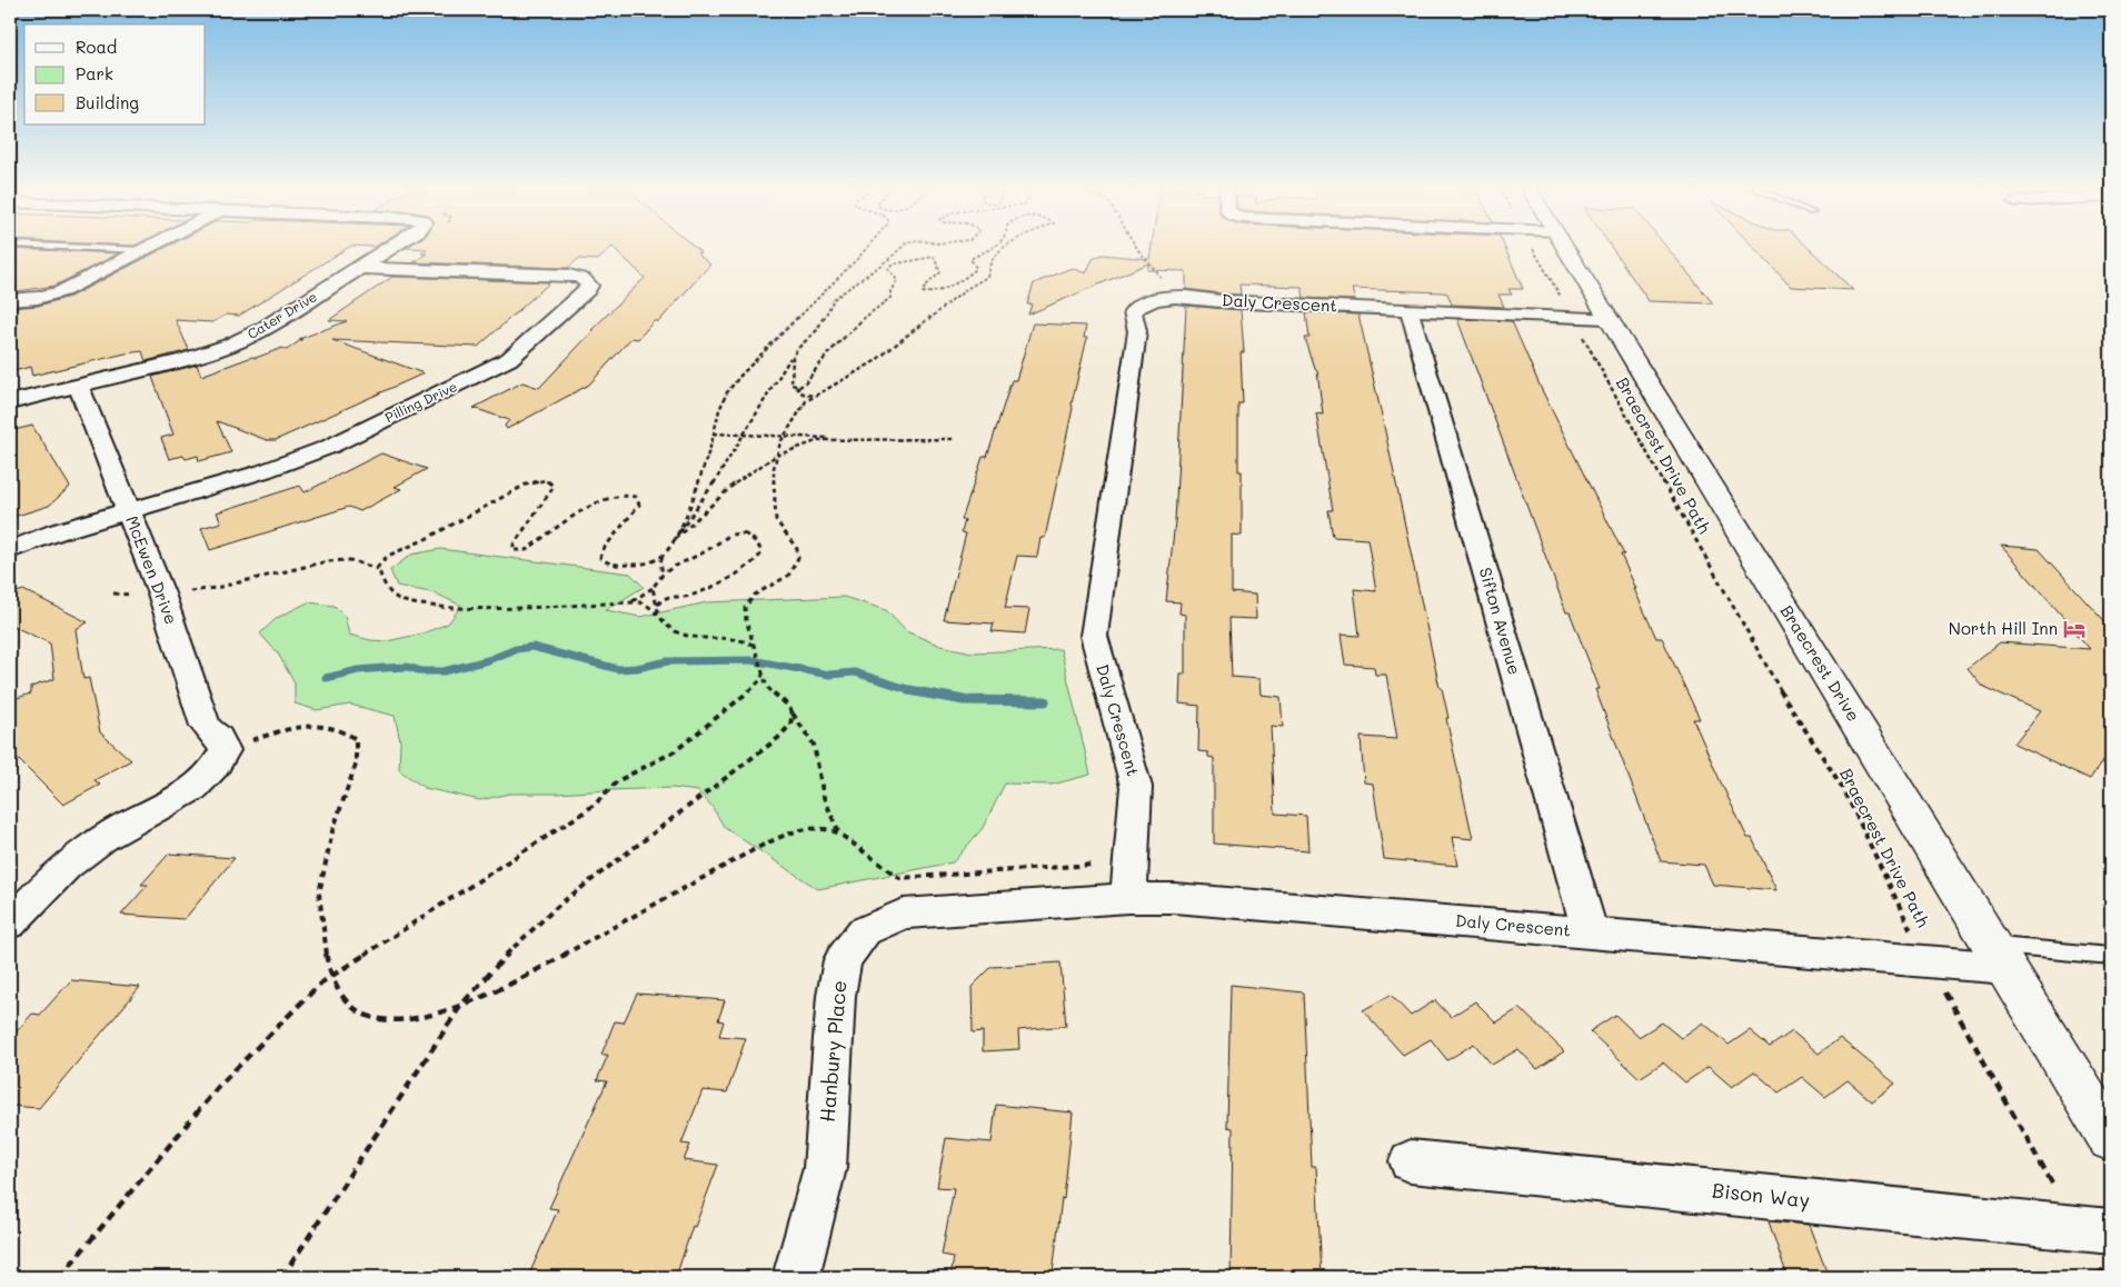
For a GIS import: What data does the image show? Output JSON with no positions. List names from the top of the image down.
{
  "streets": {
    "street": [
      "Daly Crescent",
      "Cater Drive",
      "Pilling Drive",
      "McEwen Drive",
      "Sifton Avenue",
      "Braecrest Drive",
      "Hanbury Place",
      "Bison Way"
    ],
    "path": ["Braecrest Drive Path"]
  },
  "crossings": [
    ["Daly Crescent", "Braecrest Drive Path"],
    ["Daly Crescent", "Sifton Avenue"],
    ["Daly Crescent", "Braecrest Drive"],
    ["Daly Crescent", "Hanbury Place"],
    ["Cater Drive", "Pilling Drive"],
    ["Cater Drive", "McEwen Drive"],
    ["Pilling Drive", "McEwen Drive"],
    ["Braecrest Drive Path", "Bison Way"]
  ],
  "places": {
    "hotel": ["North Hill Inn"]
  },
  "legend": ["Road", "Park", "Building"]
}
